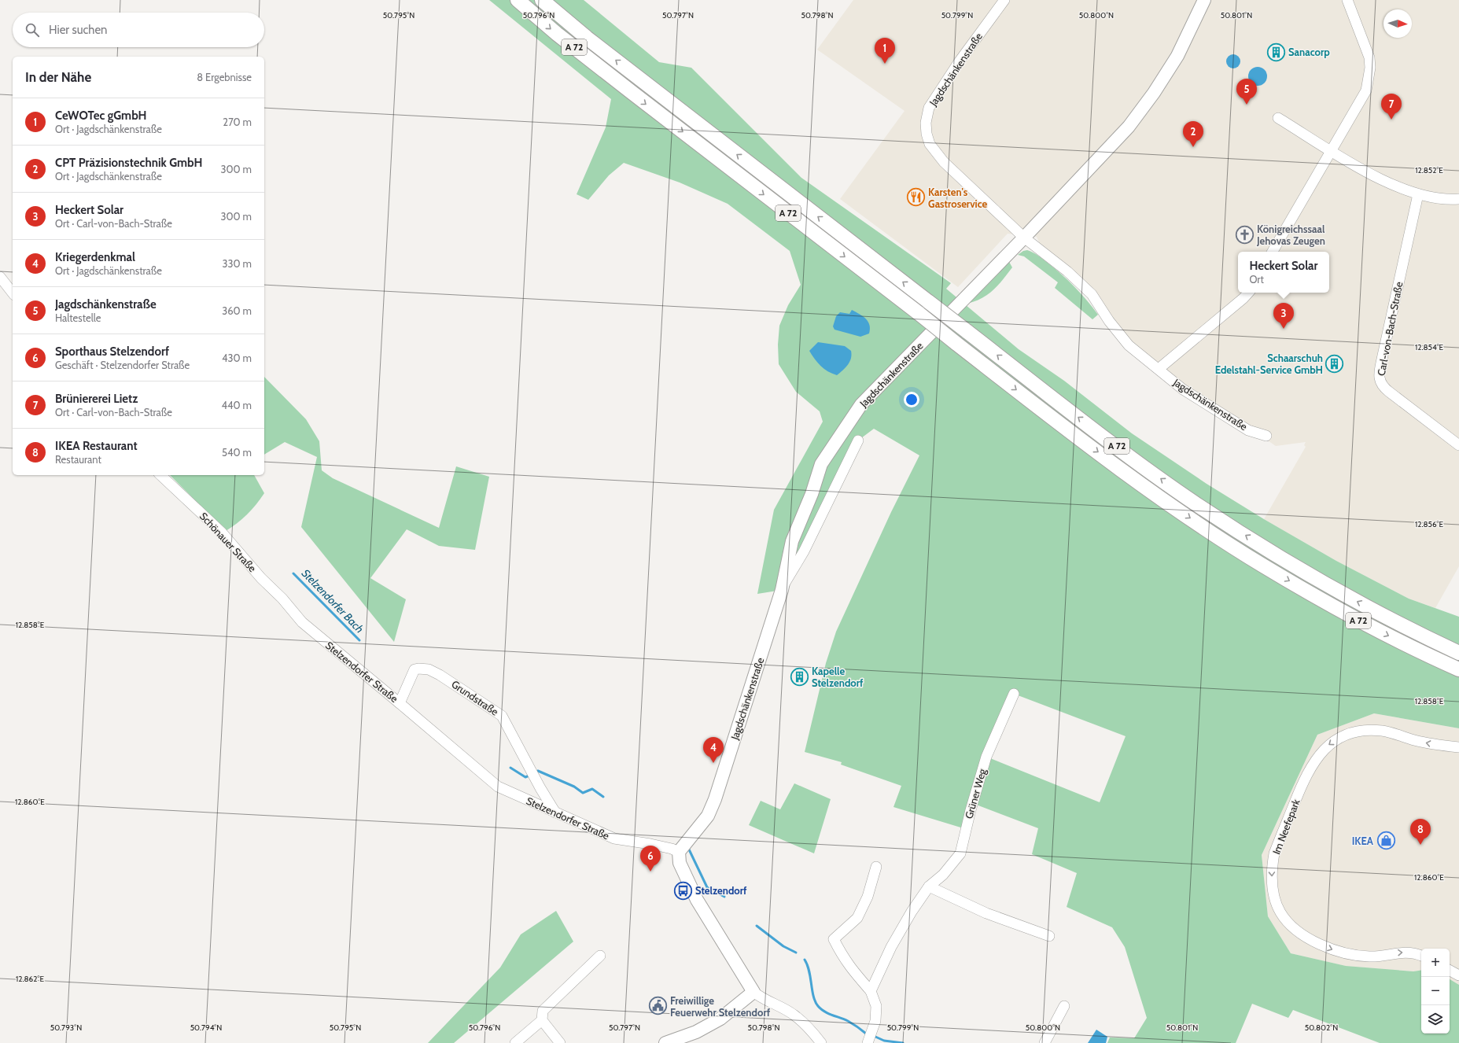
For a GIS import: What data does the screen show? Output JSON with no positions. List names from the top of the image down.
{
  "streets": {
    "highway": ["A 72"],
    "main road": ["Jagdschänkenstraße"],
    "street": [
      "Carl-von-Bach-Straße",
      "Schönauer Straße",
      "Stelzendorfer Straße",
      "Grundstraße",
      "Grüner Weg",
      "Im Neefepark"
    ]
  },
  "crossings": [
    ["Jagdschänkenstraße", "Stelzendorfer Straße"],
    ["Schönauer Straße", "Stelzendorfer Straße"],
    ["Stelzendorfer Straße", "Grundstraße"]
  ],
  "water": ["Stelzendorfer Bach"],
  "places": {
    "building": ["Sanacorp", "Schaarschuh Edelstahl-Service GmbH", "Kapelle Stelzendorf"],
    "restaurant": ["Karsten's Gastroservice"],
    "church": ["Königreichssaal Jehovas Zeugen"],
    "shop": ["IKEA"],
    "bus stop": ["Stelzendorf"],
    "public building": ["Freiwillige Feuerwehr Stelzendorf"]
  },
  "north": "right",
  "page": {
    "search": "Hier suchen",
    "pins": [
      "1",
      "5",
      "7",
      "2",
      "3",
      "4",
      "8",
      "6"
    ],
    "heading": ["In der Nähe", "8 Ergebnisse"],
    "list": [
      {
        "mark": "1",
        "name": "CeWOTec gGmbH",
        "note": "Ort · Jagdschänkenstraße",
        "value": "270 m"
      },
      {
        "mark": "2",
        "name": "CPT Präzisionstechnik GmbH",
        "note": "Ort · Jagdschänkenstraße",
        "value": "300 m"
      },
      {
        "mark": "3",
        "name": "Heckert Solar",
        "note": "Ort · Carl-von-Bach-Straße",
        "value": "300 m"
      },
      {
        "mark": "4",
        "name": "Kriegerdenkmal",
        "note": "Ort · Jagdschänkenstraße",
        "value": "330 m"
      },
      {
        "mark": "5",
        "name": "Jagdschänkenstraße",
        "note": "Haltestelle",
        "value": "360 m"
      },
      {
        "mark": "6",
        "name": "Sporthaus Stelzendorf",
        "note": "Geschäft · Stelzendorfer Straße",
        "value": "430 m"
      },
      {
        "mark": "7",
        "name": "Brüniererei Lietz",
        "note": "Ort · Carl-von-Bach-Straße",
        "value": "440 m"
      },
      {
        "mark": "8",
        "name": "IKEA Restaurant",
        "note": "Restaurant",
        "value": "540 m"
      }
    ],
    "popup": ["Heckert Solar", "Ort"],
    "map_buttons": ["+", "−"]
  },
  "coordinates": [
    "50.795°N",
    "50.796°N",
    "50.797°N",
    "50.798°N",
    "50.799°N",
    "50.800°N",
    "50.801°N",
    "12.852°E",
    "12.854°E",
    "12.856°E",
    "12.858°E",
    "12.860°E",
    "12.862°E",
    "50.793°N",
    "50.794°N",
    "50.802°N"
  ]
}
